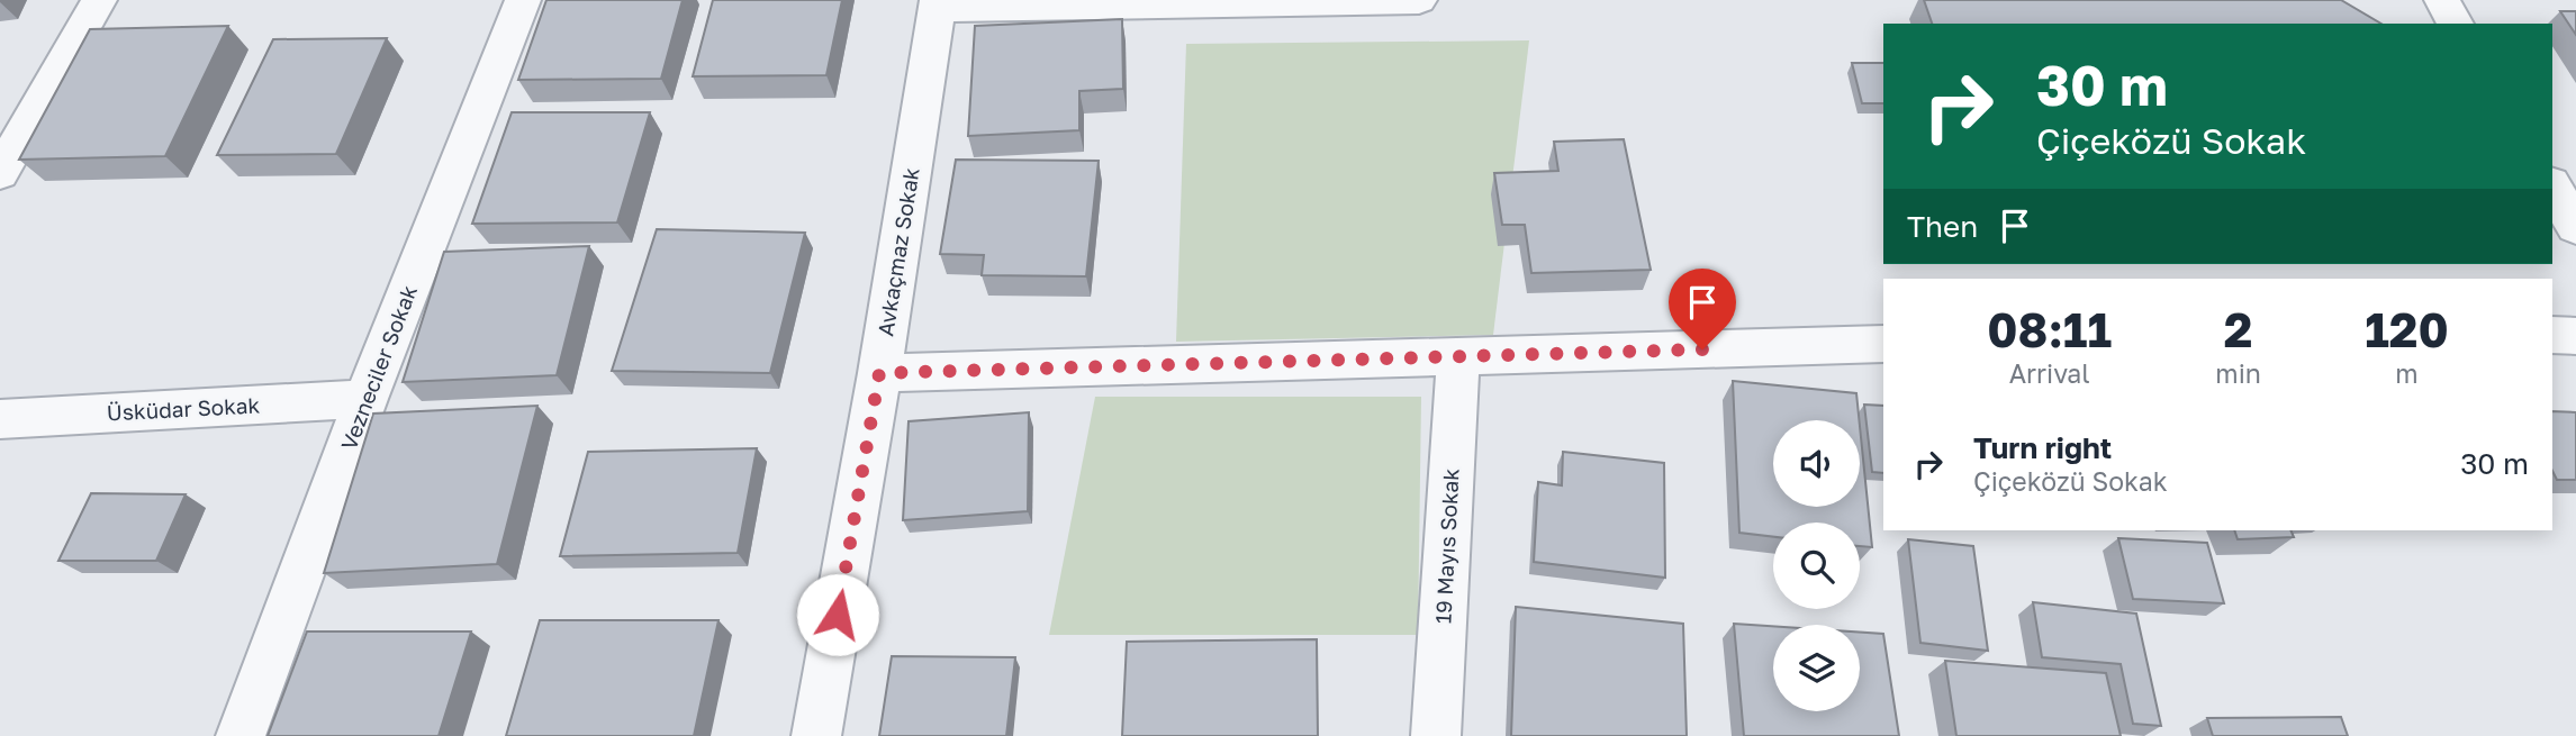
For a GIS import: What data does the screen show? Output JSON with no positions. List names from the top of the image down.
{
  "streets": {
    "street": [
      "Avkaçmaz Sokak",
      "Vezneciler Sokak",
      "Üsküdar Sokak",
      "19 Mayıs Sokak"
    ]
  },
  "crossings": [
    ["Vezneciler Sokak", "Üsküdar Sokak"]
  ],
  "page": {
    "turn": ["30 m", "Çiçeközü Sokak"],
    "then": "Then",
    "eta": [
      "08:11",
      "Arrival",
      "2",
      "min",
      "120",
      "m"
    ],
    "list": [
      {
        "name": "Turn right",
        "note": "Çiçeközü Sokak",
        "value": "30 m"
      }
    ]
  }
}
